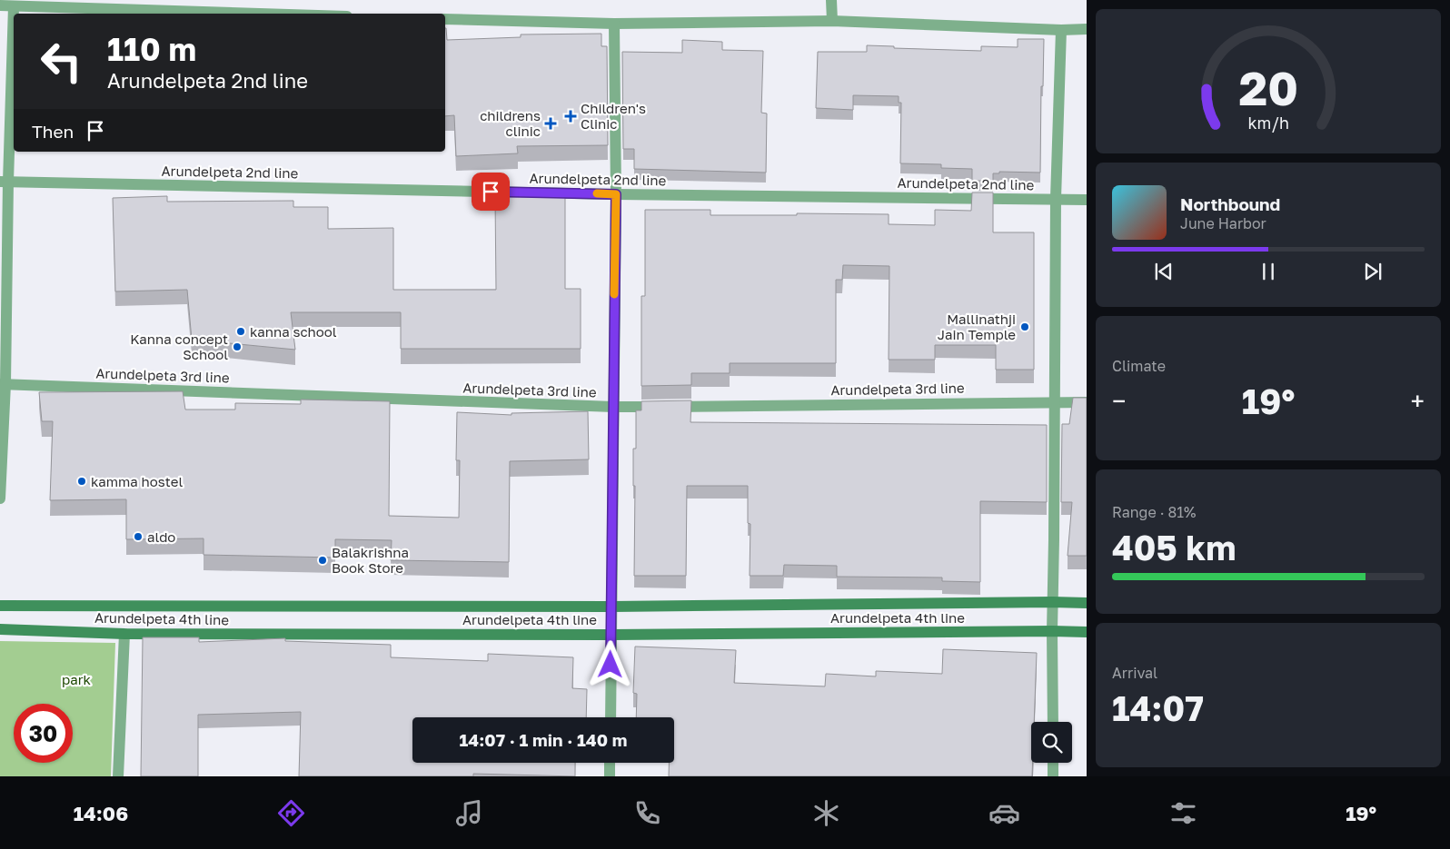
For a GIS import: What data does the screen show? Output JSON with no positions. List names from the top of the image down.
{
  "streets": {
    "street": ["Arundelpeta 2nd line", "Arundelpeta 3rd line", "Arundelpeta 4th line"]
  },
  "parks": ["park"],
  "places": {
    "health": ["Children's Clinic", "childrens clinic"],
    "other": [
      "Mallinathji Jain Temple",
      "kanna school",
      "Kanna concept School",
      "kamma hostel",
      "aldo",
      "Balakrishna Book Store"
    ]
  },
  "page": {
    "turn": ["110 m", "Arundelpeta 2nd line"],
    "then": "Then",
    "song": ["Northbound", "June Harbor"],
    "tile": [
      "Climate",
      ["Range · 81%", "405 km"],
      ["Arrival", "14:07"]
    ],
    "heat": ["−", "19°", "+"],
    "limit": "30",
    "trip": "14:07 · 1 min · 140 m",
    "tabs": ["14:06", "19°"],
    "gauge": ["20", "km/h"]
  }
}
